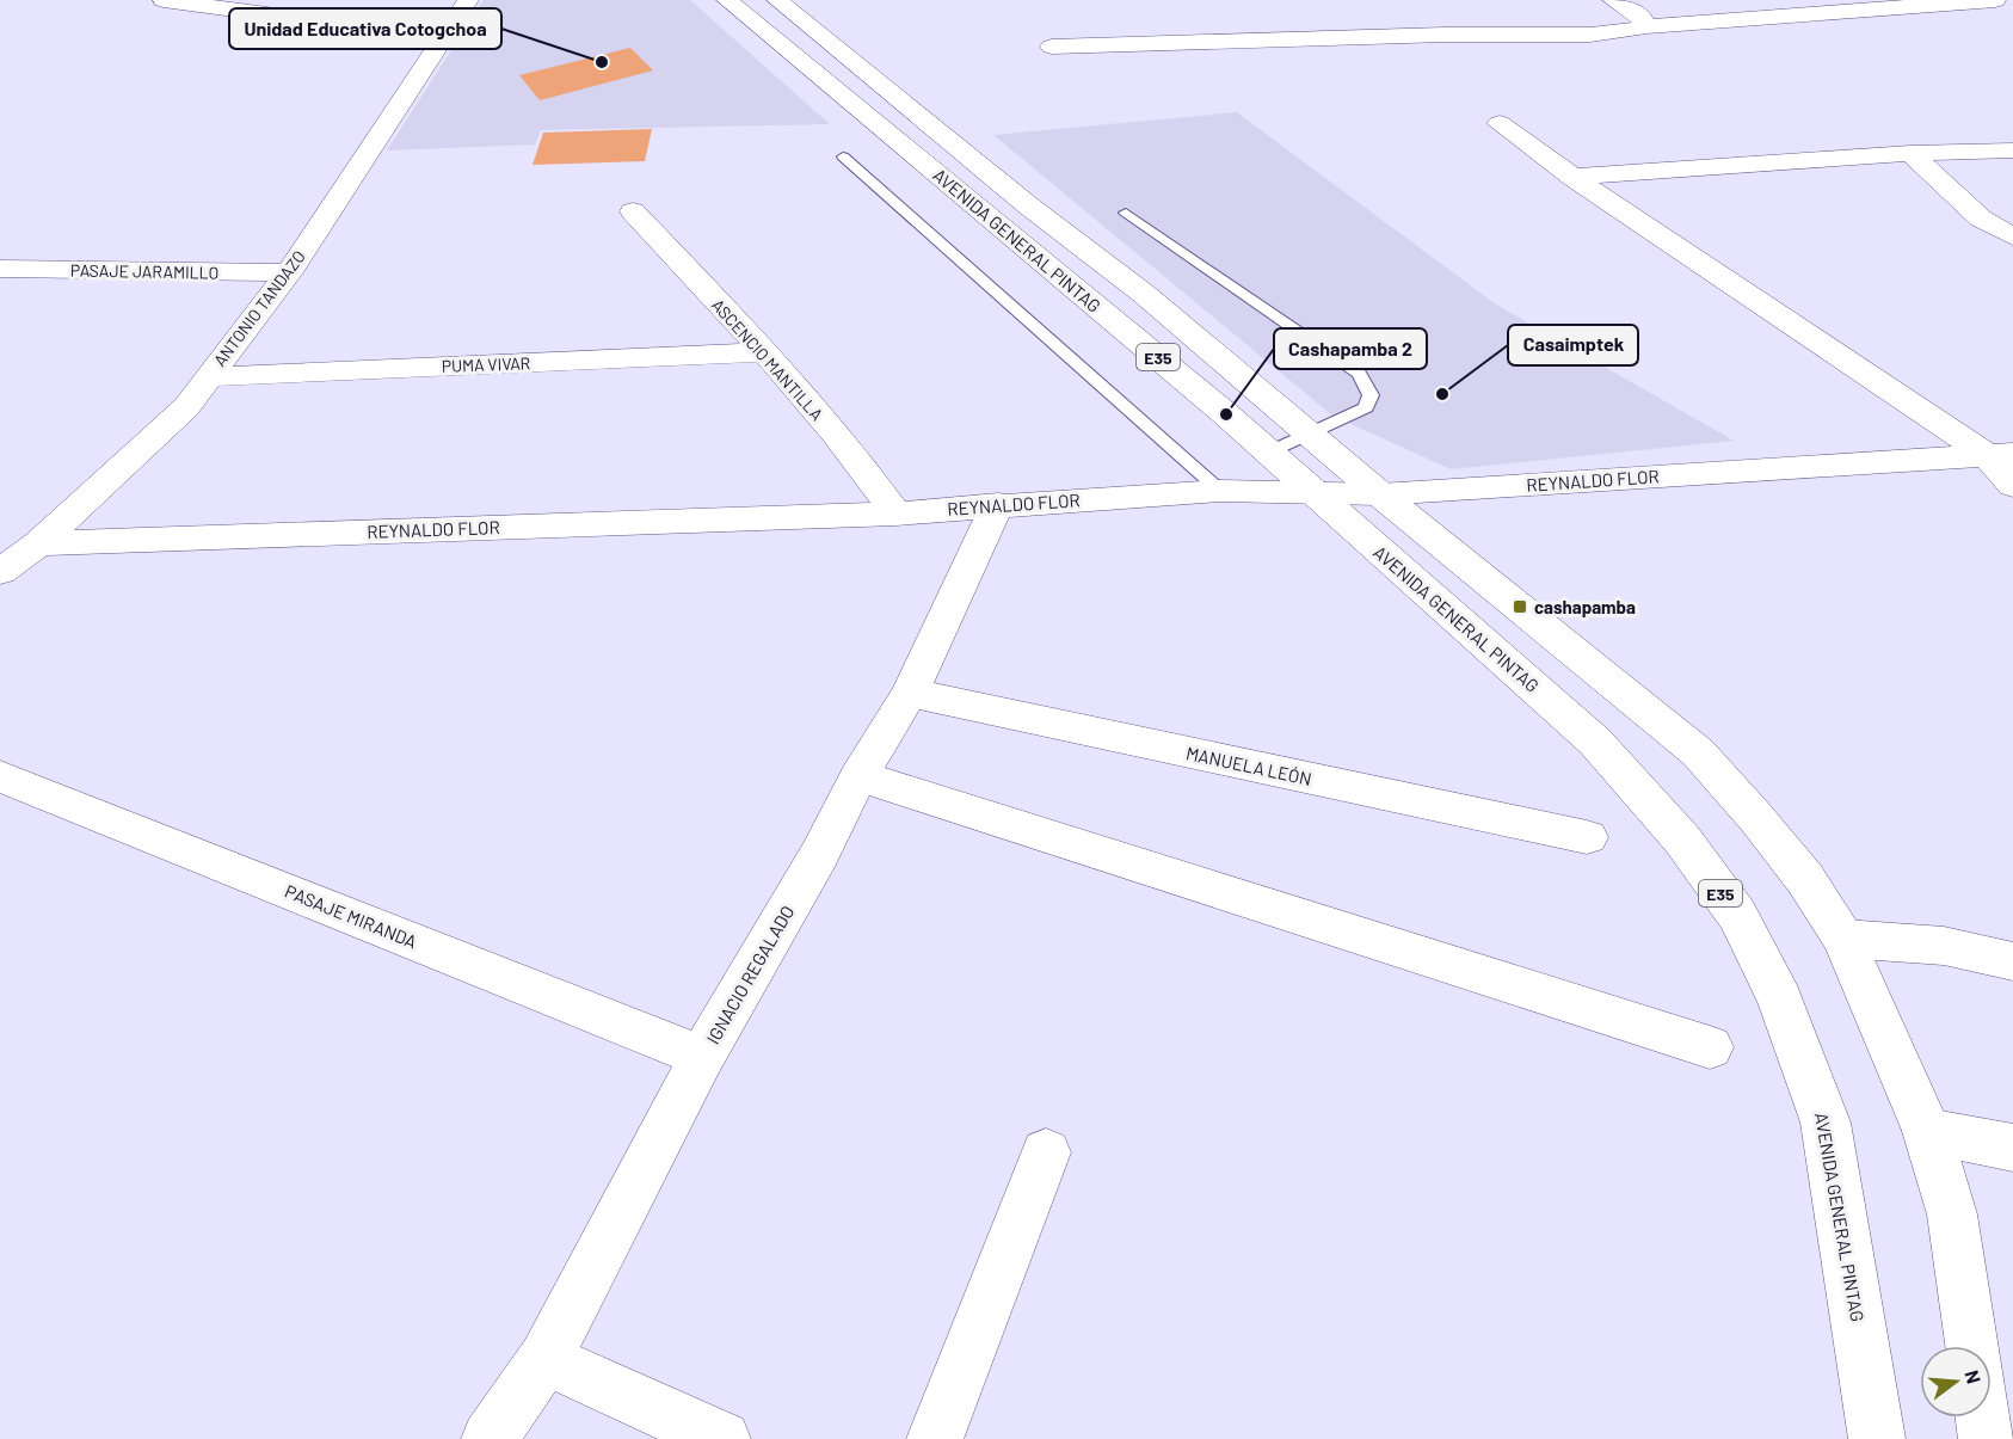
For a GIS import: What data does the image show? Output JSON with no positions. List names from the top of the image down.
{
  "streets": {
    "main road": [
      "AVENIDA GENERAL PINTAG",
      "PASAJE JARAMILLO",
      "ANTONIO TANDAZO",
      "E35",
      "ASCENCIO MANTILLA",
      "PUMA VIVAR",
      "REYNALDO FLOR",
      "MANUELA LEÓN",
      "PASAJE MIRANDA",
      "IGNACIO REGALADO"
    ]
  },
  "crossings": [
    ["AVENIDA GENERAL PINTAG", "REYNALDO FLOR"],
    ["PASAJE JARAMILLO", "ANTONIO TANDAZO"],
    ["ANTONIO TANDAZO", "PUMA VIVAR"],
    ["ANTONIO TANDAZO", "REYNALDO FLOR"],
    ["ASCENCIO MANTILLA", "PUMA VIVAR"],
    ["ASCENCIO MANTILLA", "REYNALDO FLOR"],
    ["REYNALDO FLOR", "IGNACIO REGALADO"],
    ["MANUELA LEÓN", "IGNACIO REGALADO"],
    ["PASAJE MIRANDA", "IGNACIO REGALADO"]
  ],
  "places": {
    "other": ["Unidad Educativa Cotogchoa", "Casaimptek", "Cashapamba 2"],
    "transit": ["cashapamba"]
  },
  "north": "right"
}
